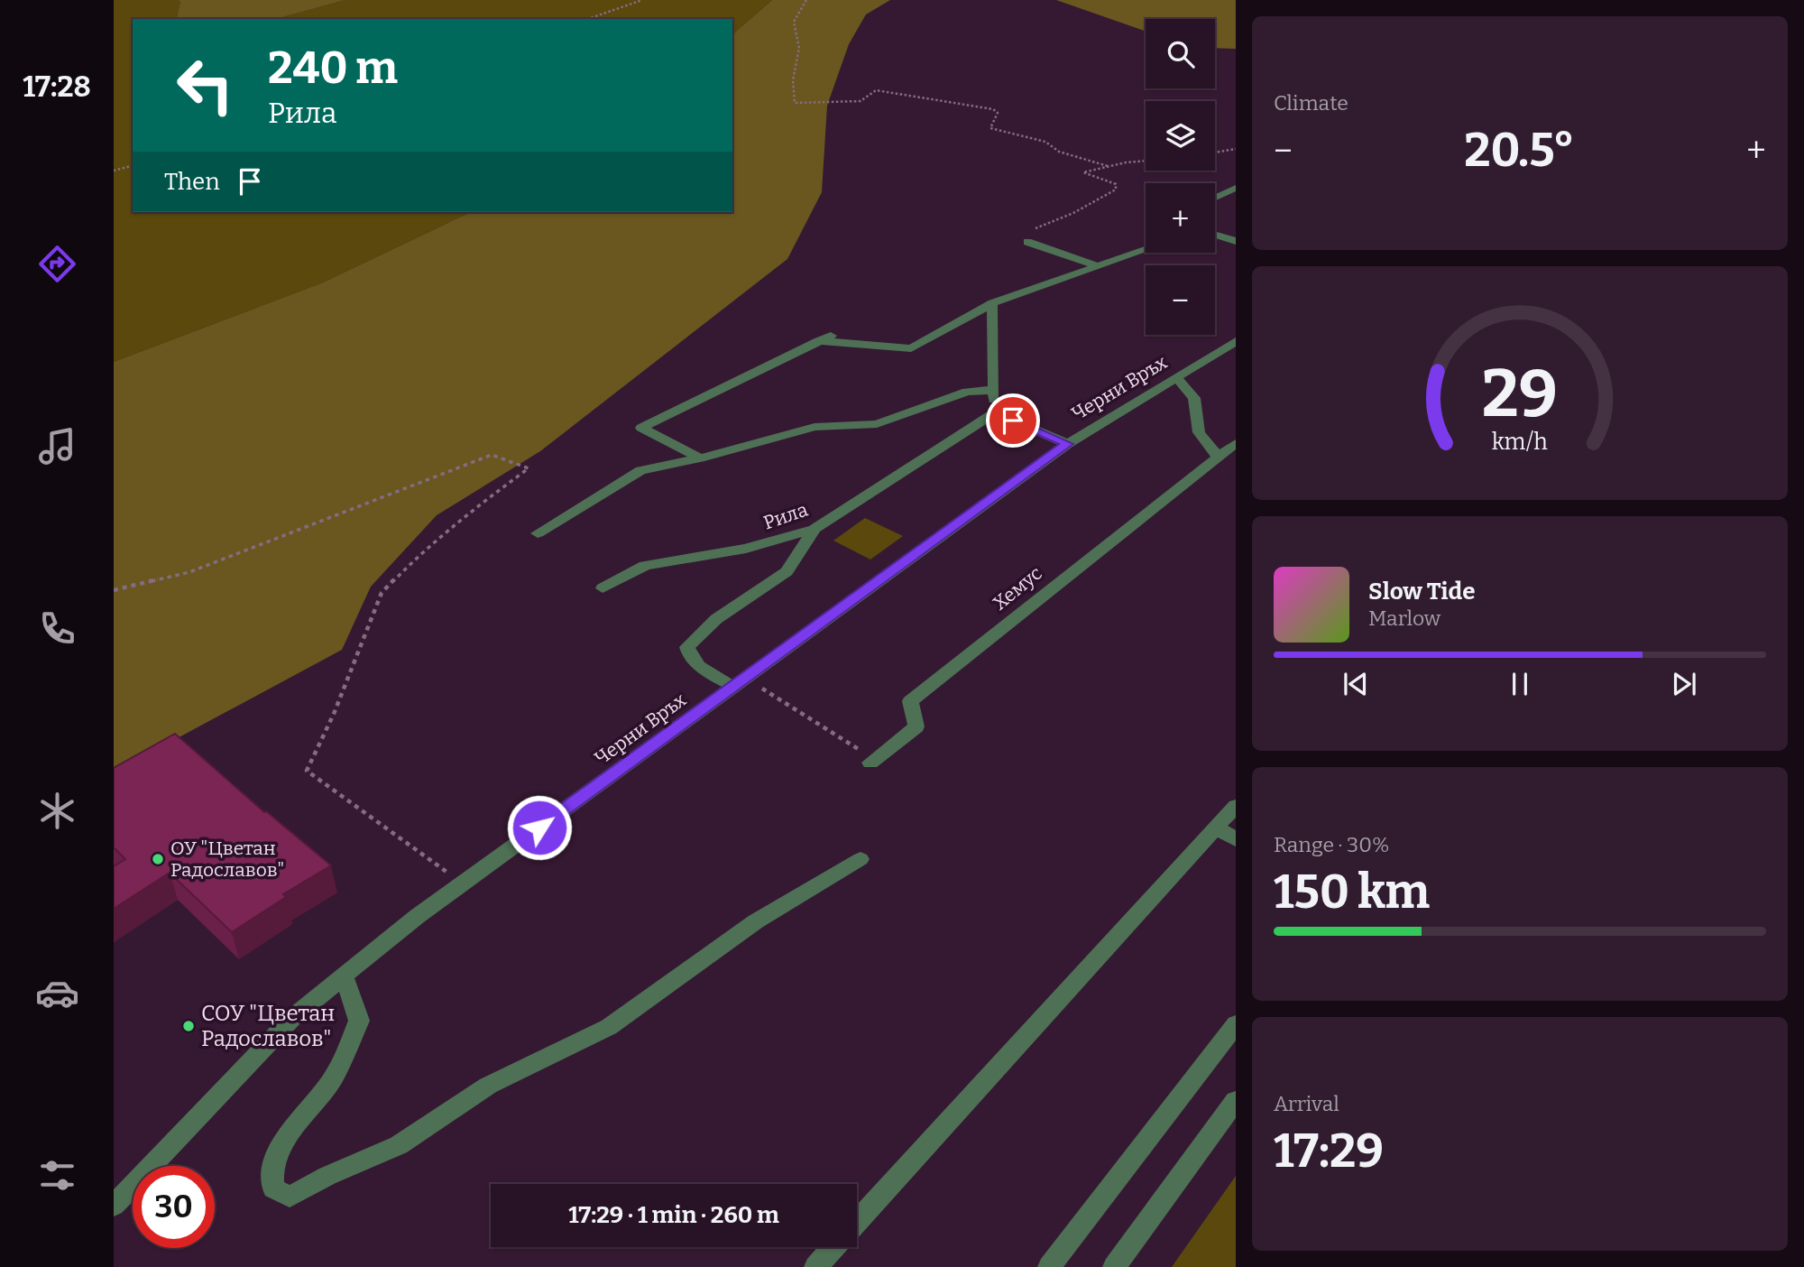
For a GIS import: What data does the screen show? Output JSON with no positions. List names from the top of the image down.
{
  "streets": {
    "street": ["Черни Връх", "Рила", "Хемус"]
  },
  "places": ["ОУ \"Цветан Радославов\"", "СОУ \"Цветан Радославов\""],
  "page": {
    "tabs": "17:28",
    "tile": [
      "Climate",
      ["Range · 30%", "150 km"],
      ["Arrival", "17:29"]
    ],
    "map_buttons": ["+", "−"],
    "turn": ["240 m", "Рила"],
    "heat": ["−", "20.5°", "+"],
    "then": "Then",
    "song": ["Slow Tide", "Marlow"],
    "limit": "30",
    "trip": "17:29 · 1 min · 260 m",
    "gauge": ["29", "km/h"]
  }
}
